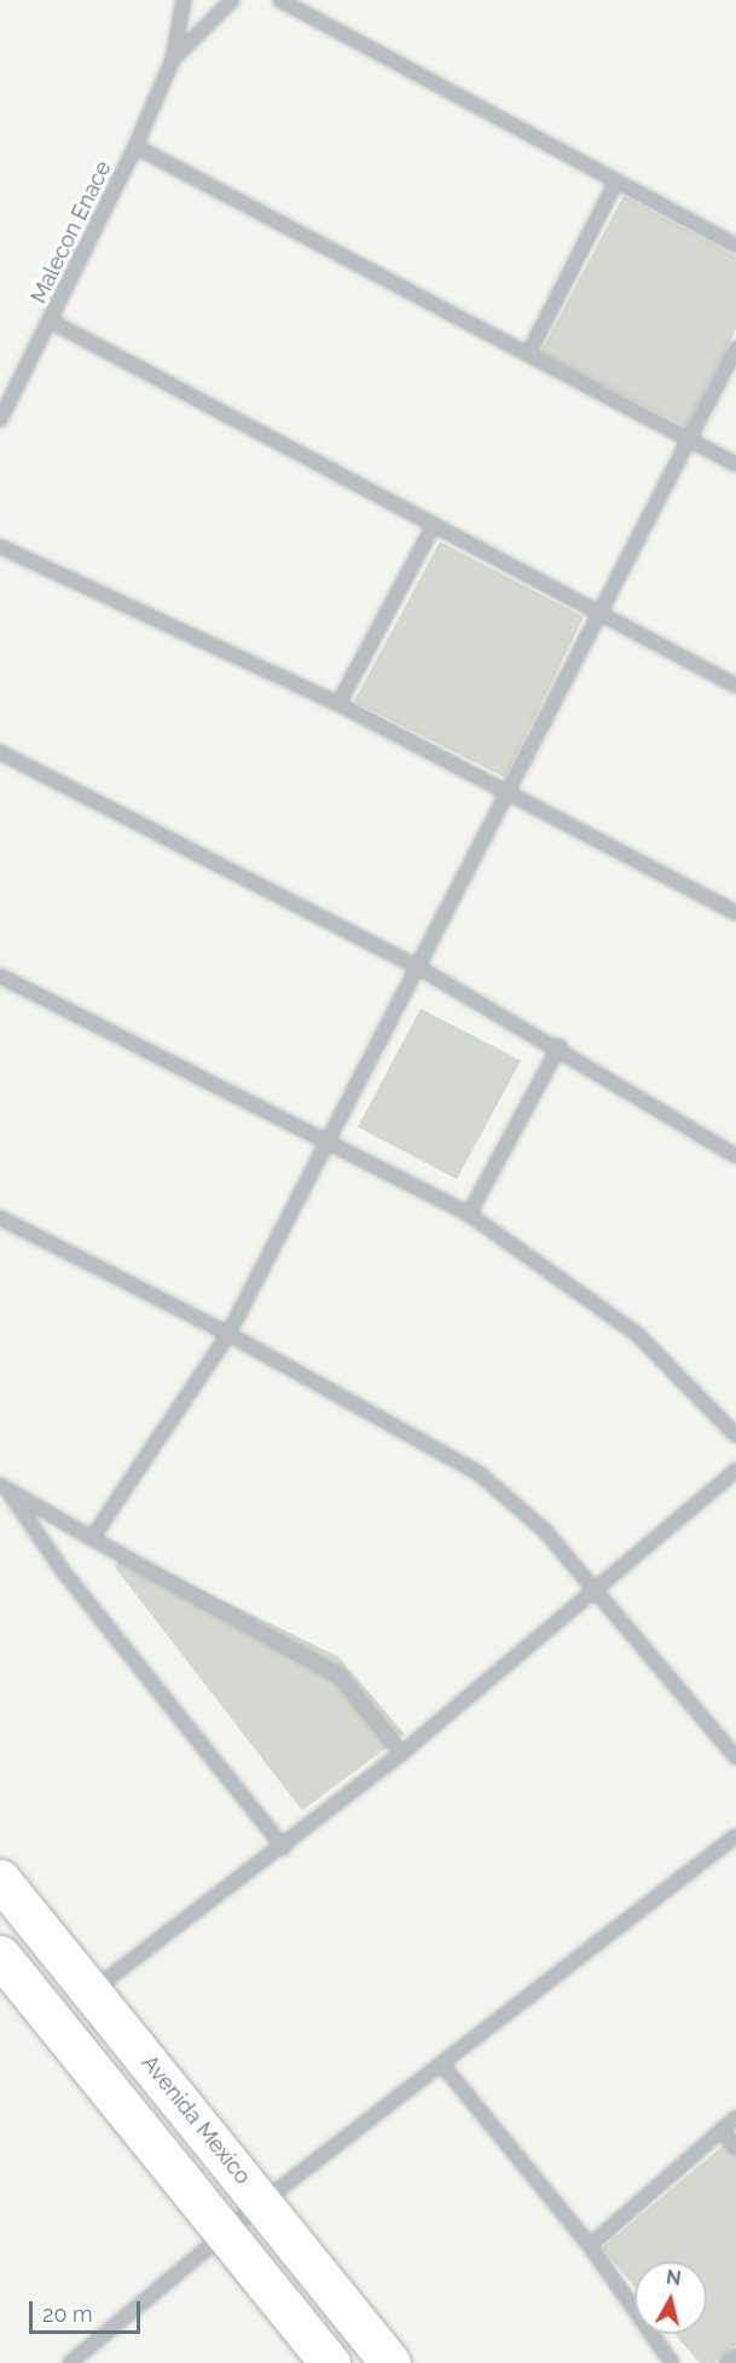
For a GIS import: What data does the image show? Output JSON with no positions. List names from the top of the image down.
{
  "streets": {
    "main road": ["Avenida Mexico"],
    "street": ["Malecon Enace"]
  },
  "scale_bar": "20 m",
  "north": "top"
}
